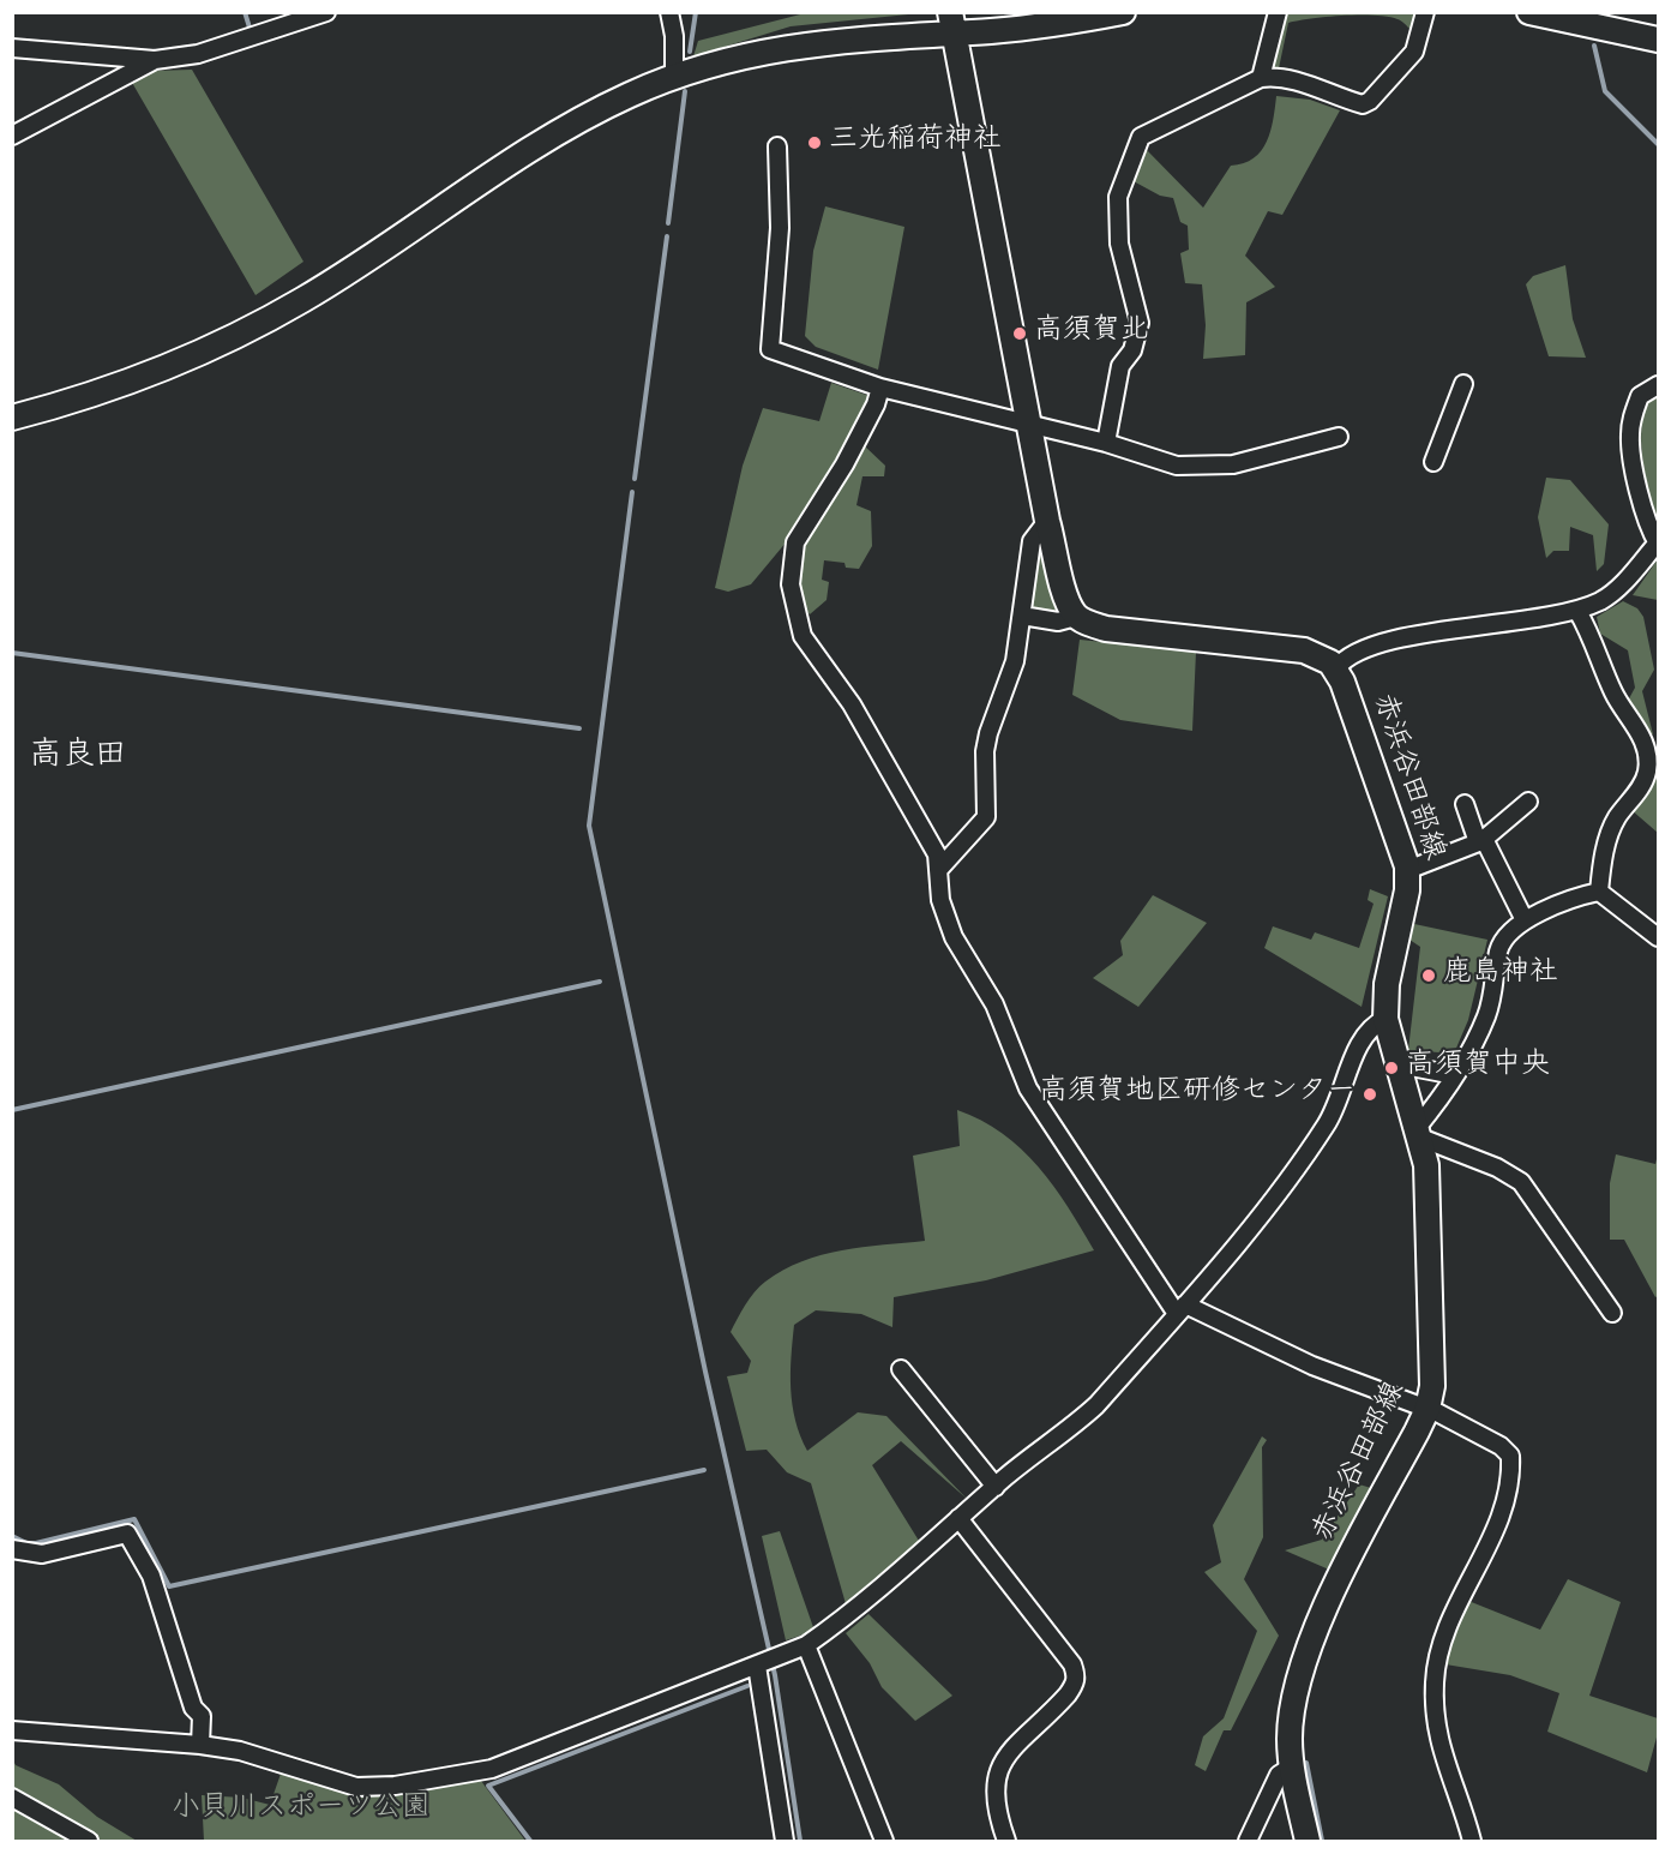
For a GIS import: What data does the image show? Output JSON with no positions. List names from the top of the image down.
{
  "streets": {
    "main road": ["赤浜谷田部線"]
  },
  "districts": ["高良田"],
  "parks": ["小貝川スポーツ公園"],
  "places": [
    "三光稲荷神社",
    "高須賀北",
    "鹿島神社",
    "高須賀中央",
    "高須賀地区研修センター"
  ]
}
